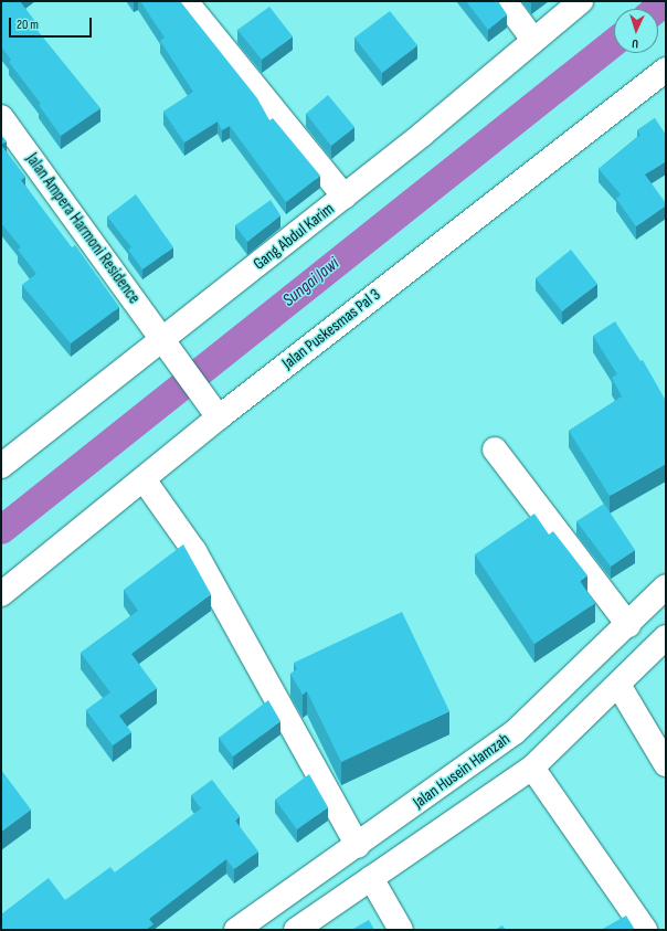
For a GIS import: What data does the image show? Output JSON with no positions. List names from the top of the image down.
{
  "streets": {
    "street": [
      "Jalan Ampera Harmoni Residence",
      "Gang Abdul Karim",
      "Jalan Puskesmas Pal 3",
      "Jalan Husein Hamzah"
    ]
  },
  "crossings": [
    ["Jalan Ampera Harmoni Residence", "Gang Abdul Karim"],
    ["Jalan Ampera Harmoni Residence", "Jalan Puskesmas Pal 3"]
  ],
  "water": ["Sungai Jawi"],
  "scale_bar": "20 m",
  "north": "bottom"
}
